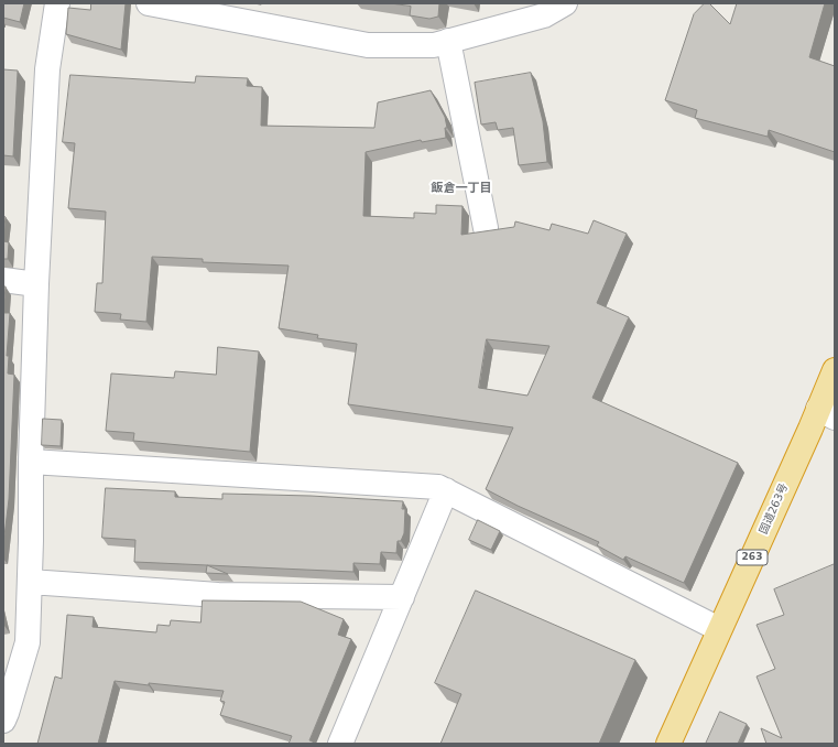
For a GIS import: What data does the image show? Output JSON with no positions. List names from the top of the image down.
{
  "streets": {
    "highway": ["国道263号", "263"]
  },
  "districts": ["飯倉一丁目"]
}
